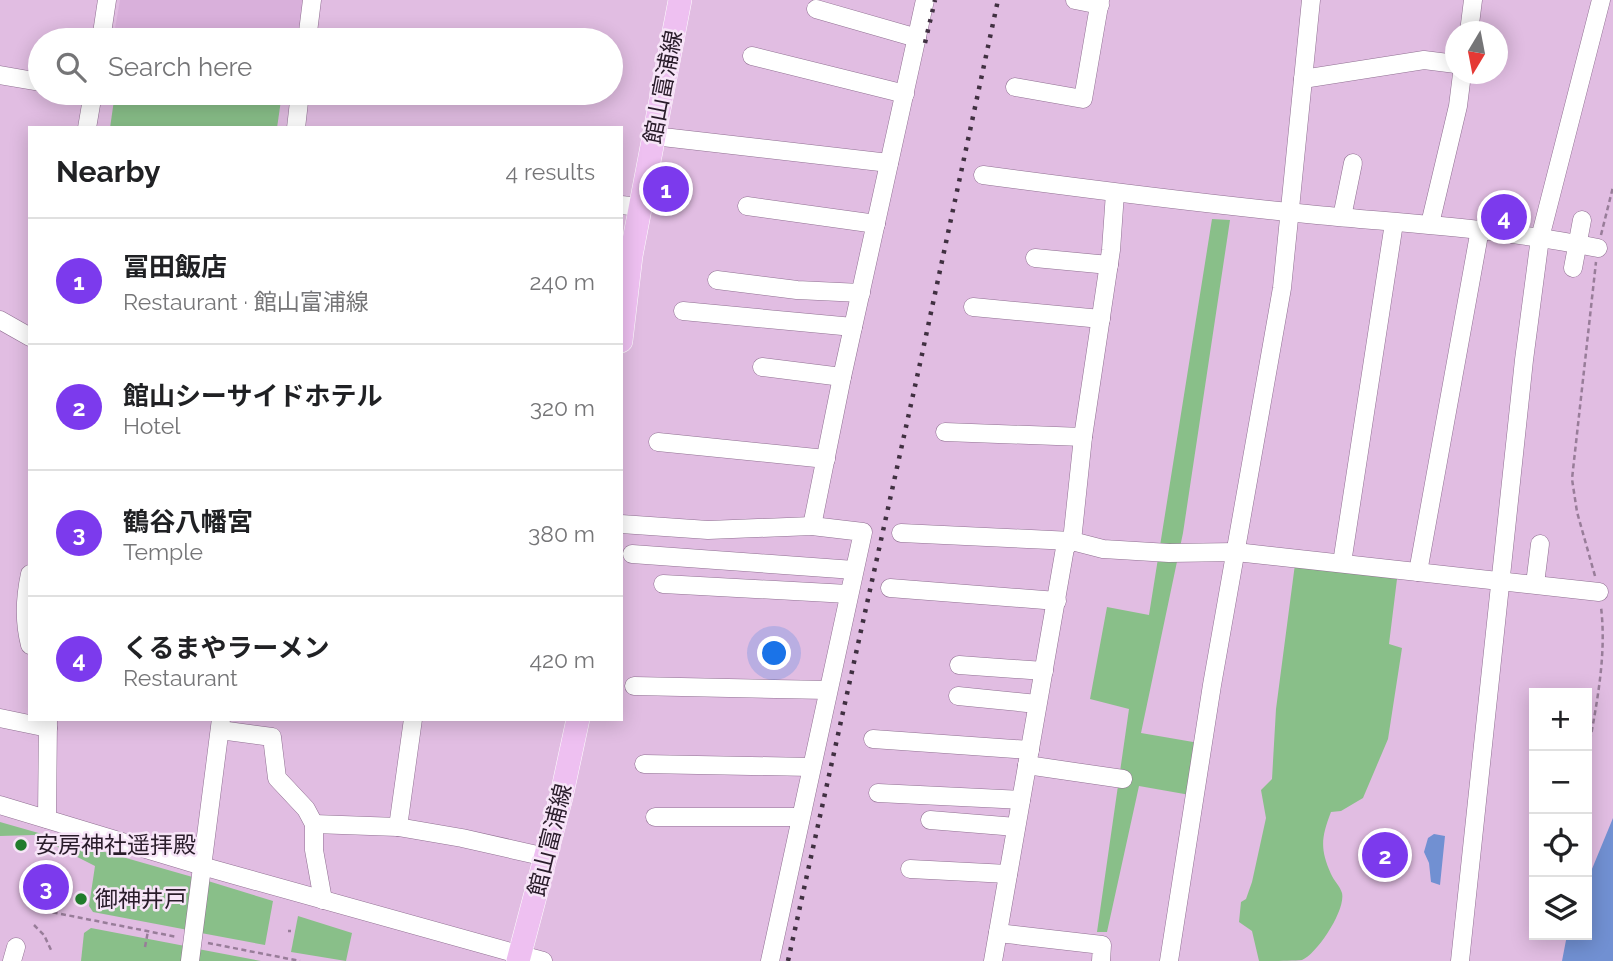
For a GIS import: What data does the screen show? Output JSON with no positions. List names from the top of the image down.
{
  "streets": {
    "main road": ["館山富浦線"]
  },
  "places": ["安房神社遥拝殿", "御神井戸"],
  "north": "bottom",
  "page": {
    "search": "Search here",
    "heading": ["Nearby", "4 results"],
    "pins": [
      "1",
      "4",
      "2",
      "3"
    ],
    "list": [
      {
        "mark": "1",
        "name": "冨田飯店",
        "note": "Restaurant · 館山富浦線",
        "value": "240 m"
      },
      {
        "mark": "2",
        "name": "館山シーサイドホテル",
        "note": "Hotel",
        "value": "320 m"
      },
      {
        "mark": "3",
        "name": "鶴谷八幡宮",
        "note": "Temple",
        "value": "380 m"
      },
      {
        "mark": "4",
        "name": "くるまやラーメン",
        "note": "Restaurant",
        "value": "420 m"
      }
    ],
    "map_buttons": ["+", "−"]
  }
}
